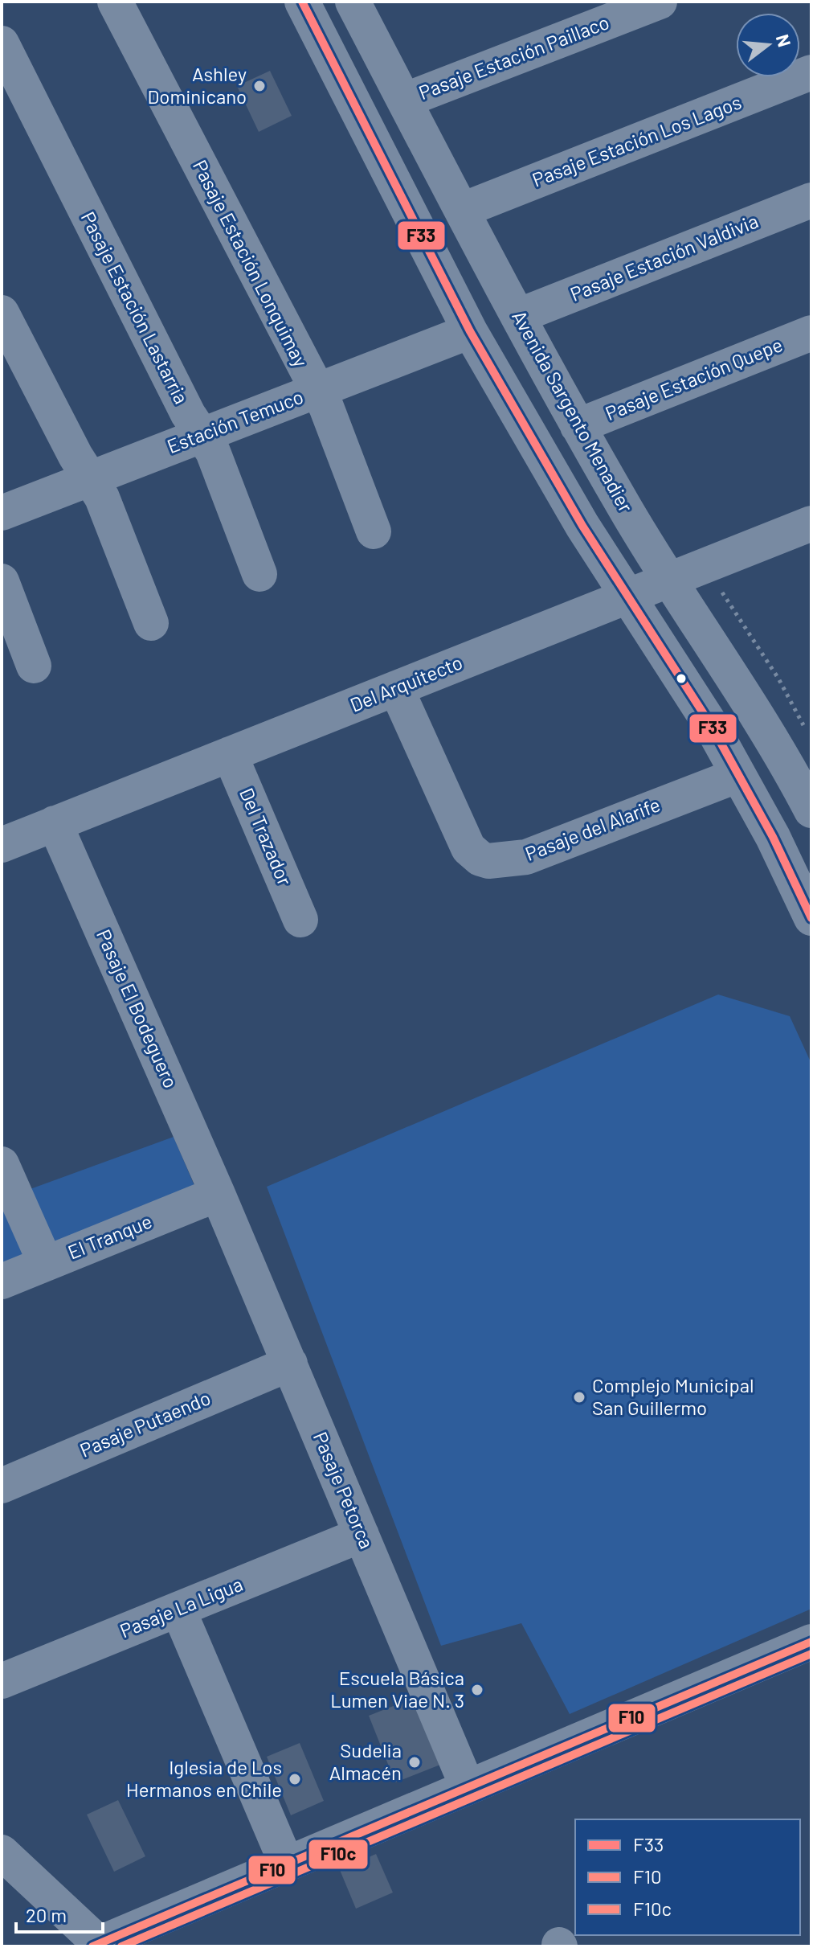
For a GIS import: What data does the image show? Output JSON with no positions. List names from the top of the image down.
{
  "streets": {
    "street": [
      "Pasaje Estación Paillaco",
      "Pasaje Estación Los Lagos",
      "Pasaje Estación Valdivia",
      "Pasaje Estación Lonquimay",
      "Pasaje Estación Lastarria",
      "Pasaje Estación Quepe",
      "Avenida Sargento Menadier",
      "Estación Temuco",
      "Del Arquitecto",
      "Pasaje del Alarife",
      "Del Trazador",
      "Pasaje El Bodeguero",
      "El Tranque",
      "Pasaje Putaendo",
      "Pasaje Petorca",
      "Pasaje La Ligua"
    ]
  },
  "crossings": [
    ["Pasaje Estación Paillaco", "Avenida Sargento Menadier"],
    ["Pasaje Estación Los Lagos", "Avenida Sargento Menadier"],
    ["Pasaje Estación Valdivia", "Avenida Sargento Menadier"],
    ["Pasaje Estación Lonquimay", "Estación Temuco"],
    ["Pasaje Estación Lastarria", "Estación Temuco"],
    ["Pasaje Estación Quepe", "Avenida Sargento Menadier"],
    ["Avenida Sargento Menadier", "Del Arquitecto"],
    ["Del Arquitecto", "Pasaje del Alarife"],
    ["Del Arquitecto", "Del Trazador"],
    ["Del Arquitecto", "Pasaje El Bodeguero"],
    ["Pasaje El Bodeguero", "El Tranque"],
    ["Pasaje El Bodeguero", "Pasaje Petorca"],
    ["El Tranque", "Pasaje Petorca"],
    ["Pasaje Putaendo", "Pasaje Petorca"],
    ["Pasaje Petorca", "Pasaje La Ligua"]
  ],
  "places": [
    "Ashley Dominicano",
    "Complejo Municipal San Guillermo",
    "Escuela Básica Lumen Viae N. 3",
    "Sudelia Almacén",
    "Iglesia de Los Hermanos en Chile"
  ],
  "lines": ["transit line F33", "transit line F10", "transit line F10c"],
  "legend": ["F33", "F10", "F10c"],
  "scale_bar": "20 m",
  "north": "right"
}
